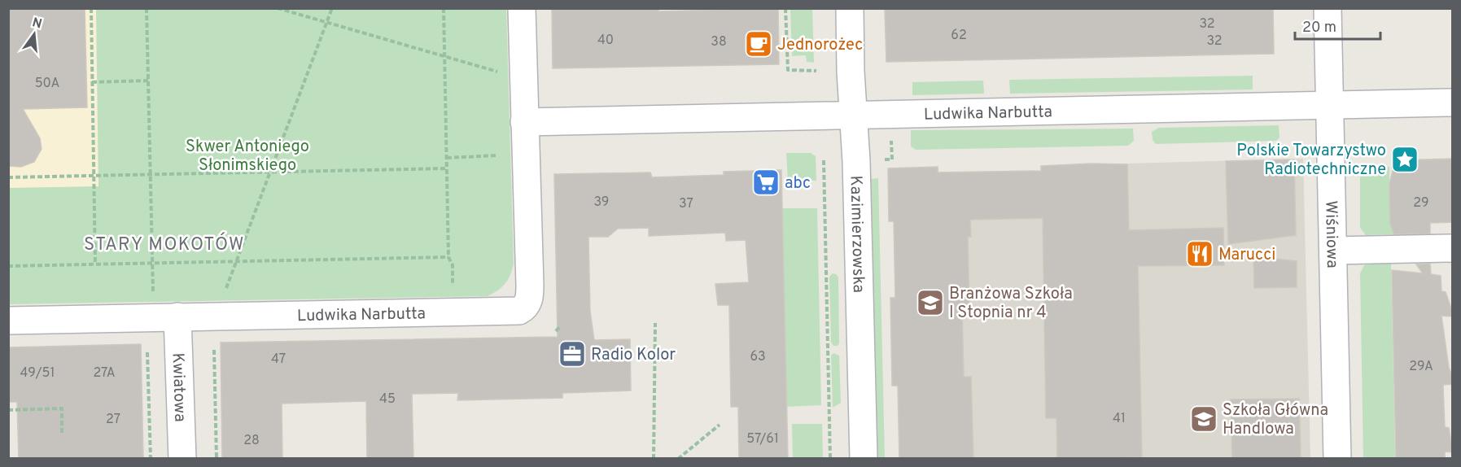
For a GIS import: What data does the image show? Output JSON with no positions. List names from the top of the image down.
{
  "streets": {
    "street": [
      "Ludwika Narbutta",
      "Kazimierzowska",
      "Wiśniowa",
      "Kwiatowa"
    ]
  },
  "crossings": [
    ["Ludwika Narbutta", "Kazimierzowska"],
    ["Ludwika Narbutta", "Wiśniowa"],
    ["Ludwika Narbutta", "Kwiatowa"]
  ],
  "districts": ["STARY MOKOTÓW"],
  "parks": ["Skwer Antoniego Słonimskiego"],
  "places": {
    "cafe": ["Jednorożec"],
    "place": ["Polskie Towarzystwo Radiotechniczne"],
    "supermarket": ["abc"],
    "restaurant": ["Marucci"],
    "school or university": ["Branżowa Szkoła I Stopnia nr 4", "Szkoła Główna Handlowa"],
    "office": ["Radio Kolor"]
  },
  "house_numbers": [
    "32",
    "62",
    "40",
    "32",
    "38",
    "50A",
    "39",
    "29",
    "37",
    "63",
    "47",
    "29A",
    "49/51",
    "27A",
    "45",
    "41",
    "27",
    "57/61",
    "28"
  ],
  "scale_bar": "20 m",
  "north": "top"
}
